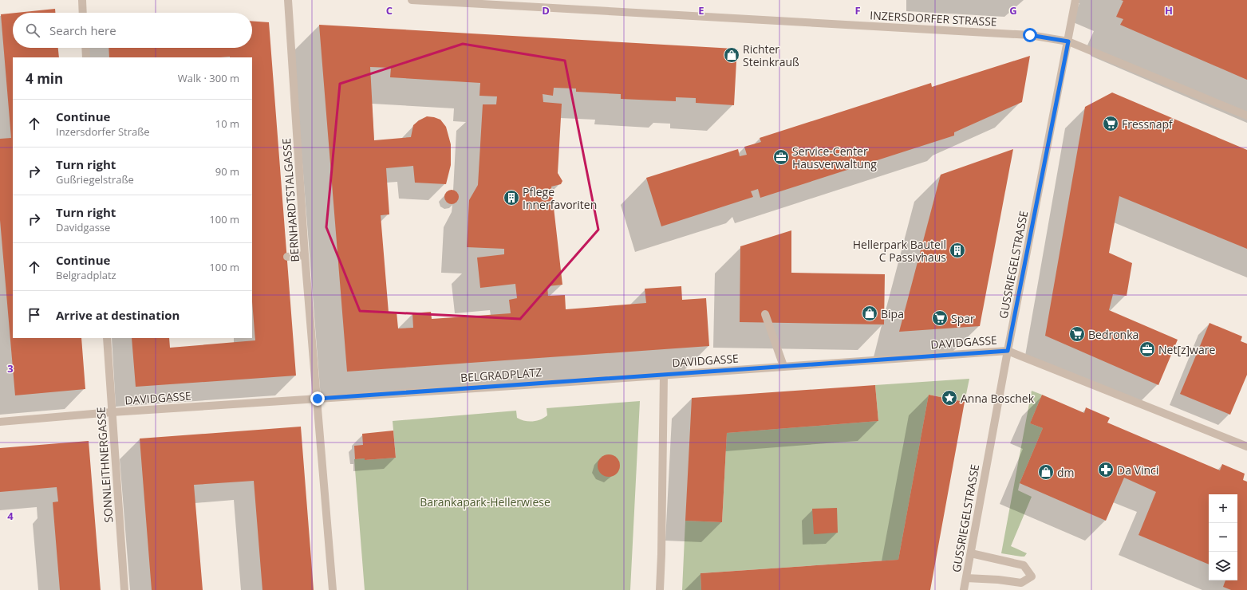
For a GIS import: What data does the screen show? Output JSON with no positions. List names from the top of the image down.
{
  "streets": {
    "street": [
      "INZERSDORFER STRASSE",
      "BERNHARDTSTALGASSE",
      "GUSSRIEGELSTRASSE",
      "DAVIDGASSE",
      "BELGRADPLATZ",
      "SONNLEITHNERGASSE"
    ]
  },
  "crossings": [
    ["INZERSDORFER STRASSE", "GUSSRIEGELSTRASSE"],
    ["BERNHARDTSTALGASSE", "DAVIDGASSE"],
    ["BERNHARDTSTALGASSE", "BELGRADPLATZ"],
    ["GUSSRIEGELSTRASSE", "DAVIDGASSE"],
    ["DAVIDGASSE", "BELGRADPLATZ"],
    ["DAVIDGASSE", "SONNLEITHNERGASSE"]
  ],
  "parks": ["Barankapark-Hellerwiese"],
  "places": {
    "shop": ["Richter Steinkrauß", "Bipa", "dm"],
    "supermarket": ["Fressnapf", "Spar", "Bedronka"],
    "office": ["Service-Center Hausverwaltung", "Net[z]ware"],
    "building": ["Pflege Innerfavoriten", "Hellerpark Bauteil C Passivhaus"],
    "place": ["Anna Boschek"],
    "pharmacy": ["Da Vinci"]
  },
  "page": {
    "search": "Search here",
    "heading": ["4 min", "Walk · 300 m"],
    "list": [
      ["Continue", "Inzersdorfer Straße", "10 m"],
      ["Turn right", "Gußriegelstraße", "90 m"],
      ["Turn right", "Davidgasse", "100 m"],
      ["Continue", "Belgradplatz", "100 m"],
      "Arrive at destination"
    ],
    "map_buttons": ["+", "−"]
  },
  "grid": {
    "columns": [
      "C",
      "D",
      "E",
      "F",
      "G",
      "H"
    ],
    "rows": ["3", "4"]
  }
}
